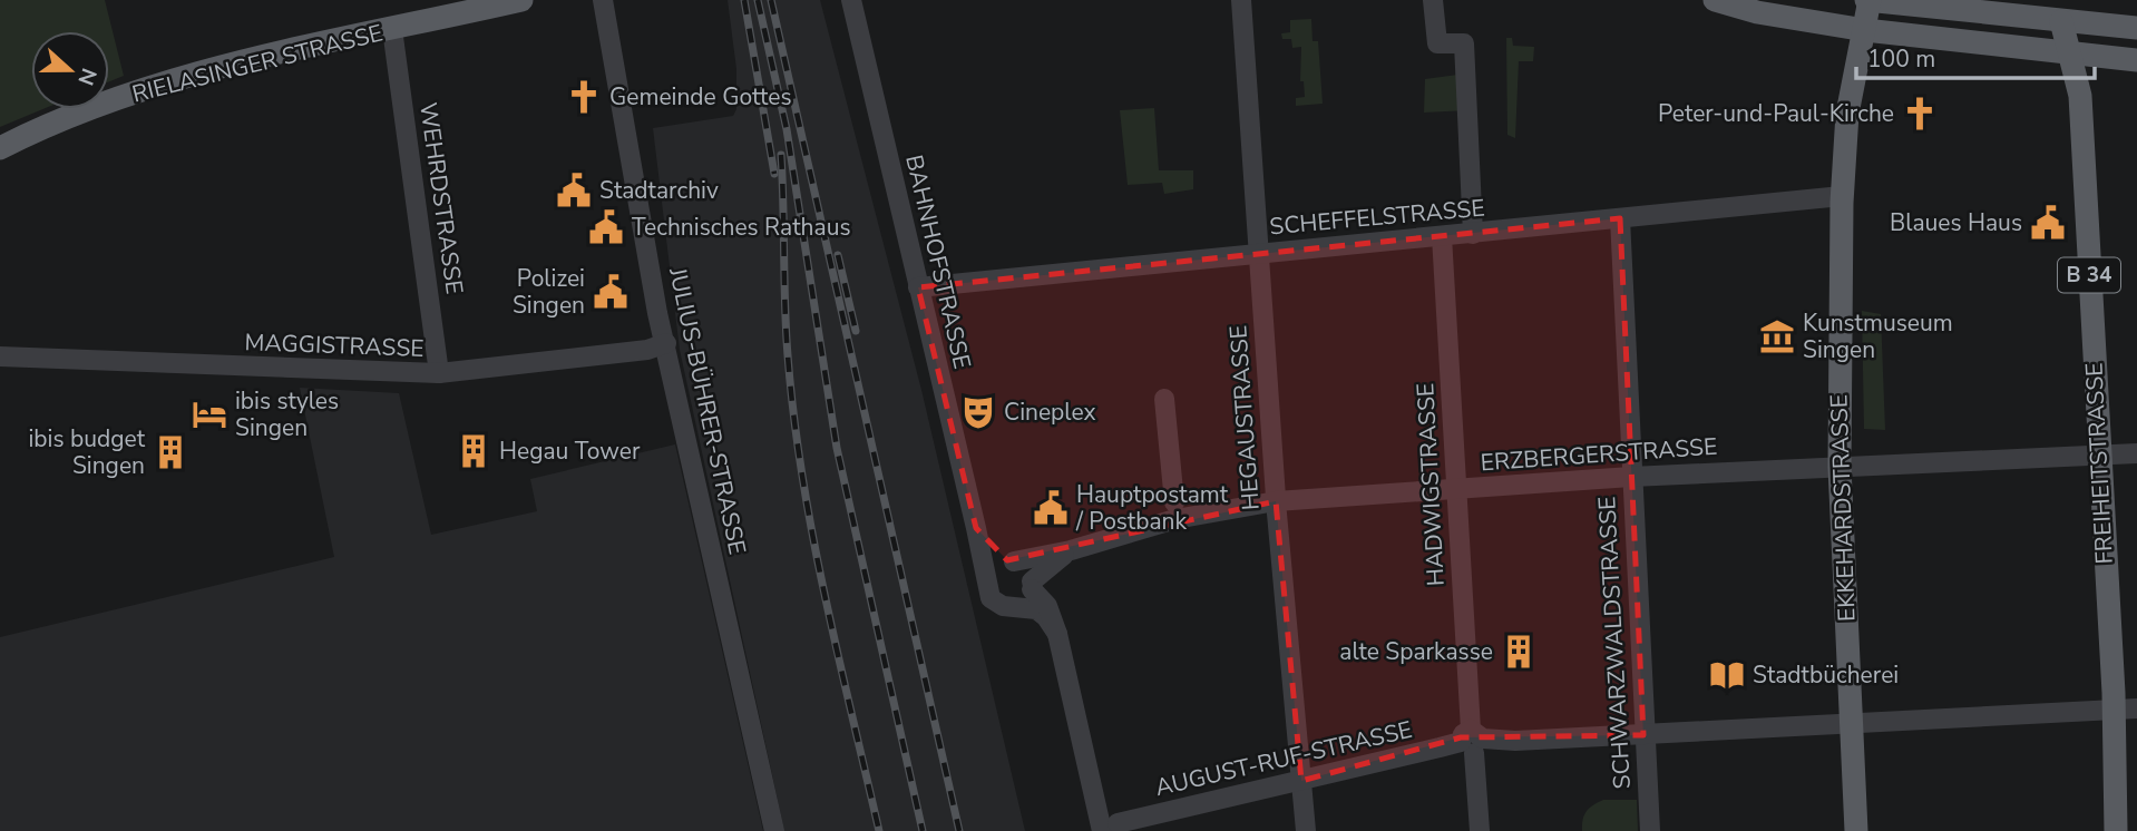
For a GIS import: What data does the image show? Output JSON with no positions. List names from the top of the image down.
{
  "streets": {
    "main road": [
      "RIELASINGER STRASSE",
      "B 34",
      "FREIHEITSTRASSE",
      "EKKEHARDSTRASSE"
    ],
    "street": [
      "WEHRDSTRASSE",
      "SCHEFFELSTRASSE",
      "BAHNHOFSTRASSE",
      "MAGGISTRASSE",
      "JULIUS-BÜHRER-STRASSE",
      "HEGAUSTRASSE",
      "ERZBERGERSTRASSE",
      "HADWIGSTRASSE",
      "SCHWARZWALDSTRASSE",
      "AUGUST-RUF-STRASSE"
    ]
  },
  "crossings": [
    ["RIELASINGER STRASSE", "WEHRDSTRASSE"],
    ["WEHRDSTRASSE", "MAGGISTRASSE"],
    ["SCHEFFELSTRASSE", "BAHNHOFSTRASSE"],
    ["SCHEFFELSTRASSE", "HEGAUSTRASSE"],
    ["SCHEFFELSTRASSE", "HADWIGSTRASSE"],
    ["SCHEFFELSTRASSE", "EKKEHARDSTRASSE"],
    ["SCHEFFELSTRASSE", "SCHWARZWALDSTRASSE"],
    ["BAHNHOFSTRASSE", "ERZBERGERSTRASSE"],
    ["BAHNHOFSTRASSE", "AUGUST-RUF-STRASSE"],
    ["MAGGISTRASSE", "JULIUS-BÜHRER-STRASSE"],
    ["HEGAUSTRASSE", "ERZBERGERSTRASSE"],
    ["HEGAUSTRASSE", "AUGUST-RUF-STRASSE"],
    ["ERZBERGERSTRASSE", "FREIHEITSTRASSE"],
    ["ERZBERGERSTRASSE", "HADWIGSTRASSE"],
    ["ERZBERGERSTRASSE", "EKKEHARDSTRASSE"],
    ["ERZBERGERSTRASSE", "SCHWARZWALDSTRASSE"],
    ["FREIHEITSTRASSE", "AUGUST-RUF-STRASSE"],
    ["HADWIGSTRASSE", "AUGUST-RUF-STRASSE"],
    ["EKKEHARDSTRASSE", "AUGUST-RUF-STRASSE"],
    ["SCHWARZWALDSTRASSE", "AUGUST-RUF-STRASSE"]
  ],
  "places": {
    "church": ["Gemeinde Gottes", "Peter-und-Paul-Kirche"],
    "public building": [
      "Stadtarchiv",
      "Blaues Haus",
      "Technisches Rathaus",
      "Polizei Singen",
      "Hauptpostamt / Postbank"
    ],
    "museum": ["Kunstmuseum Singen"],
    "theatre": ["Cineplex"],
    "hotel": ["ibis styles Singen"],
    "building": ["Hegau Tower", "ibis budget Singen", "alte Sparkasse"],
    "library": ["Stadtbücherei"]
  },
  "scale_bar": "100 m",
  "north": "right"
}
